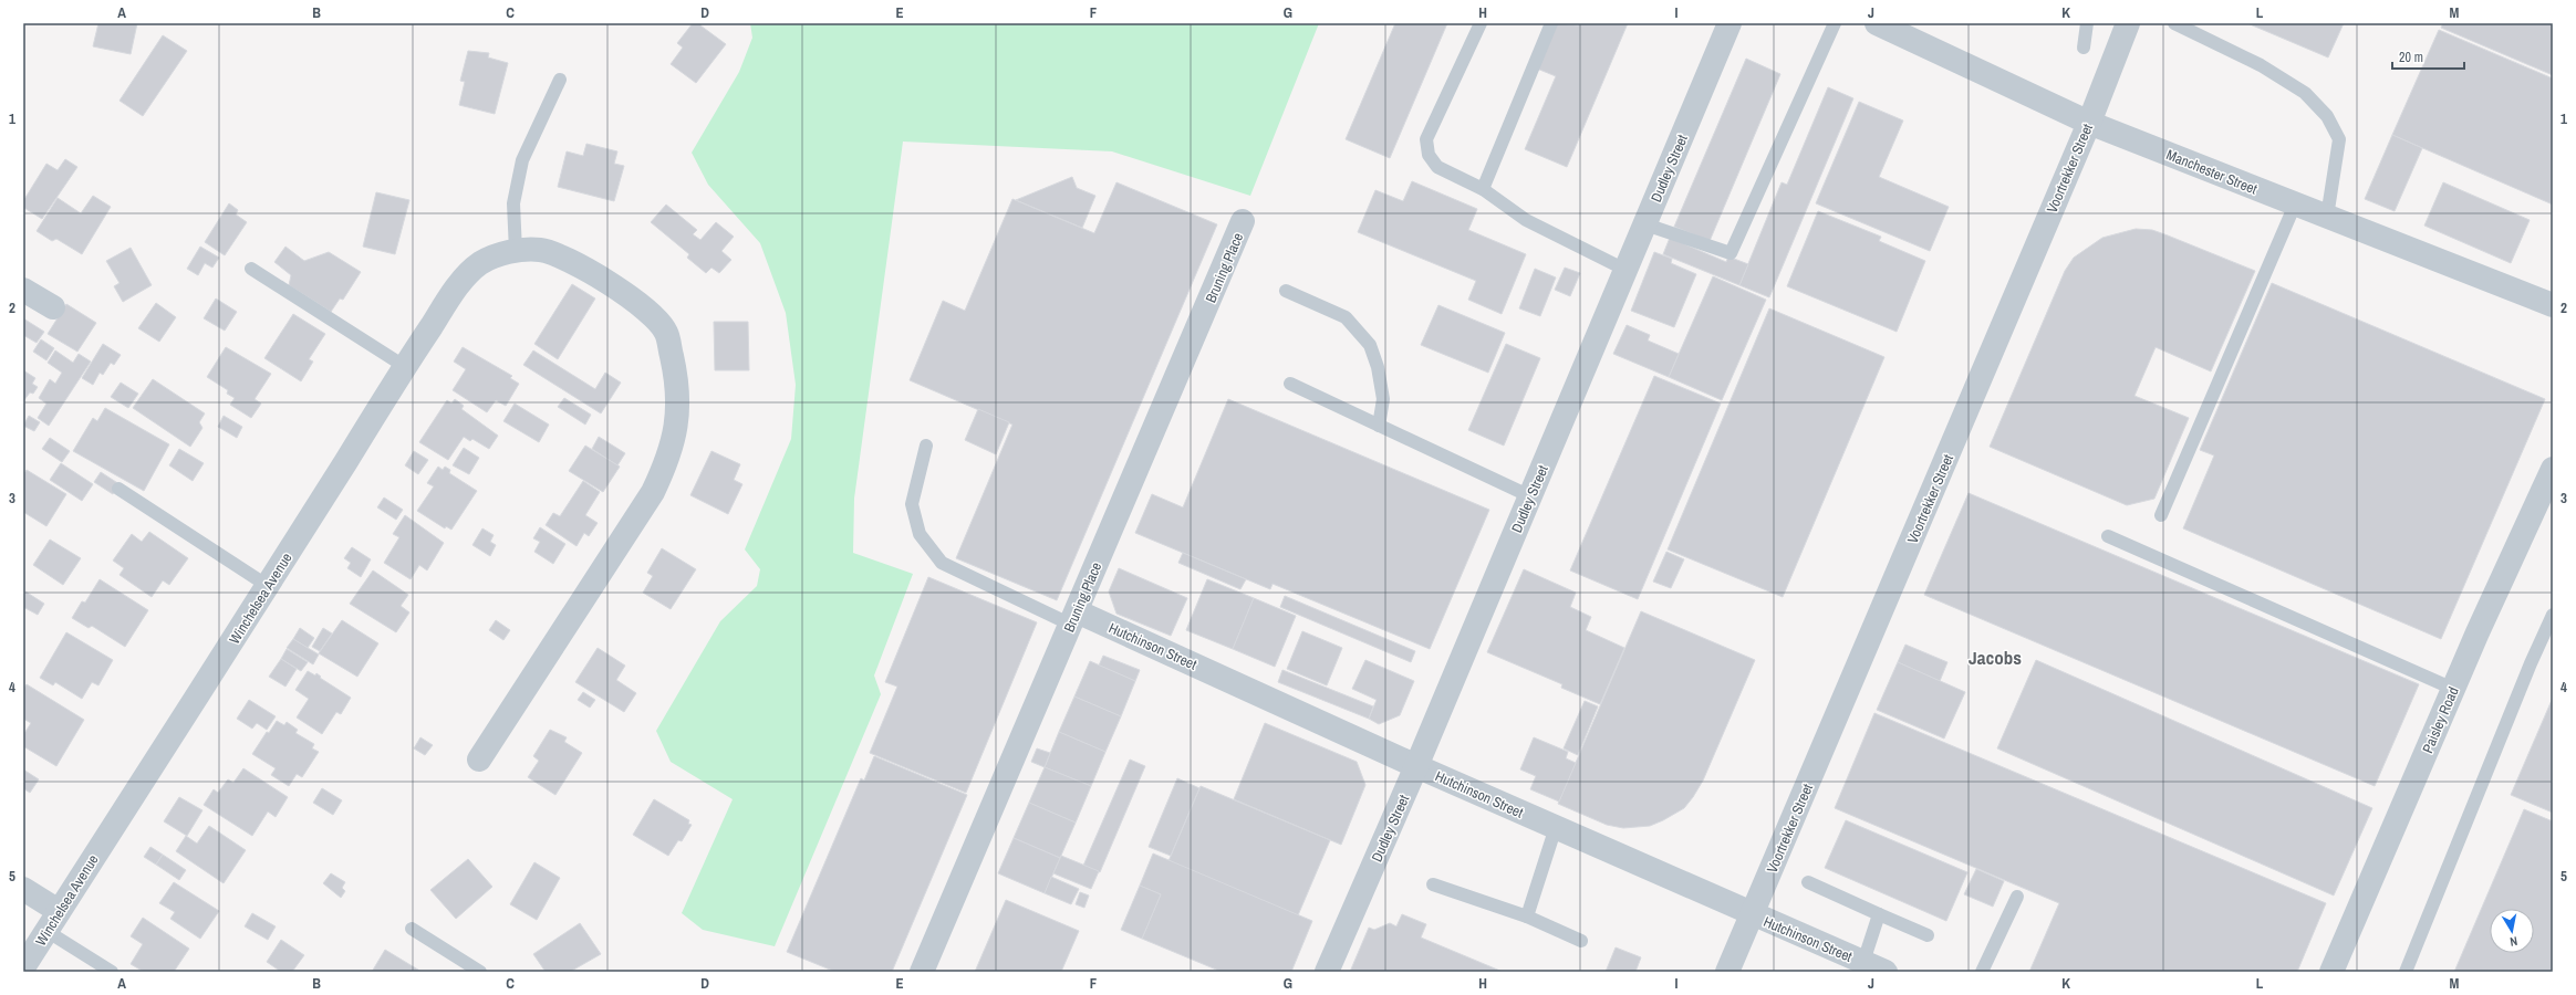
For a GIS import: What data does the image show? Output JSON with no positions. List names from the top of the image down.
{
  "streets": {
    "street": [
      "Dudley Street",
      "Voortrekker Street",
      "Manchester Street",
      "Bruning Place",
      "Winchelsea Avenue",
      "Hutchinson Street",
      "Paisley Road"
    ]
  },
  "crossings": [
    ["Dudley Street", "Hutchinson Street"],
    ["Voortrekker Street", "Manchester Street"],
    ["Voortrekker Street", "Hutchinson Street"],
    ["Bruning Place", "Hutchinson Street"]
  ],
  "districts": ["Jacobs"],
  "scale_bar": "20 m",
  "north": "bottom",
  "grid": {
    "columns": [
      "A",
      "B",
      "C",
      "D",
      "E",
      "F",
      "G",
      "H",
      "I",
      "J",
      "K",
      "L",
      "M"
    ],
    "rows": [
      "1",
      "2",
      "3",
      "4",
      "5"
    ]
  }
}
